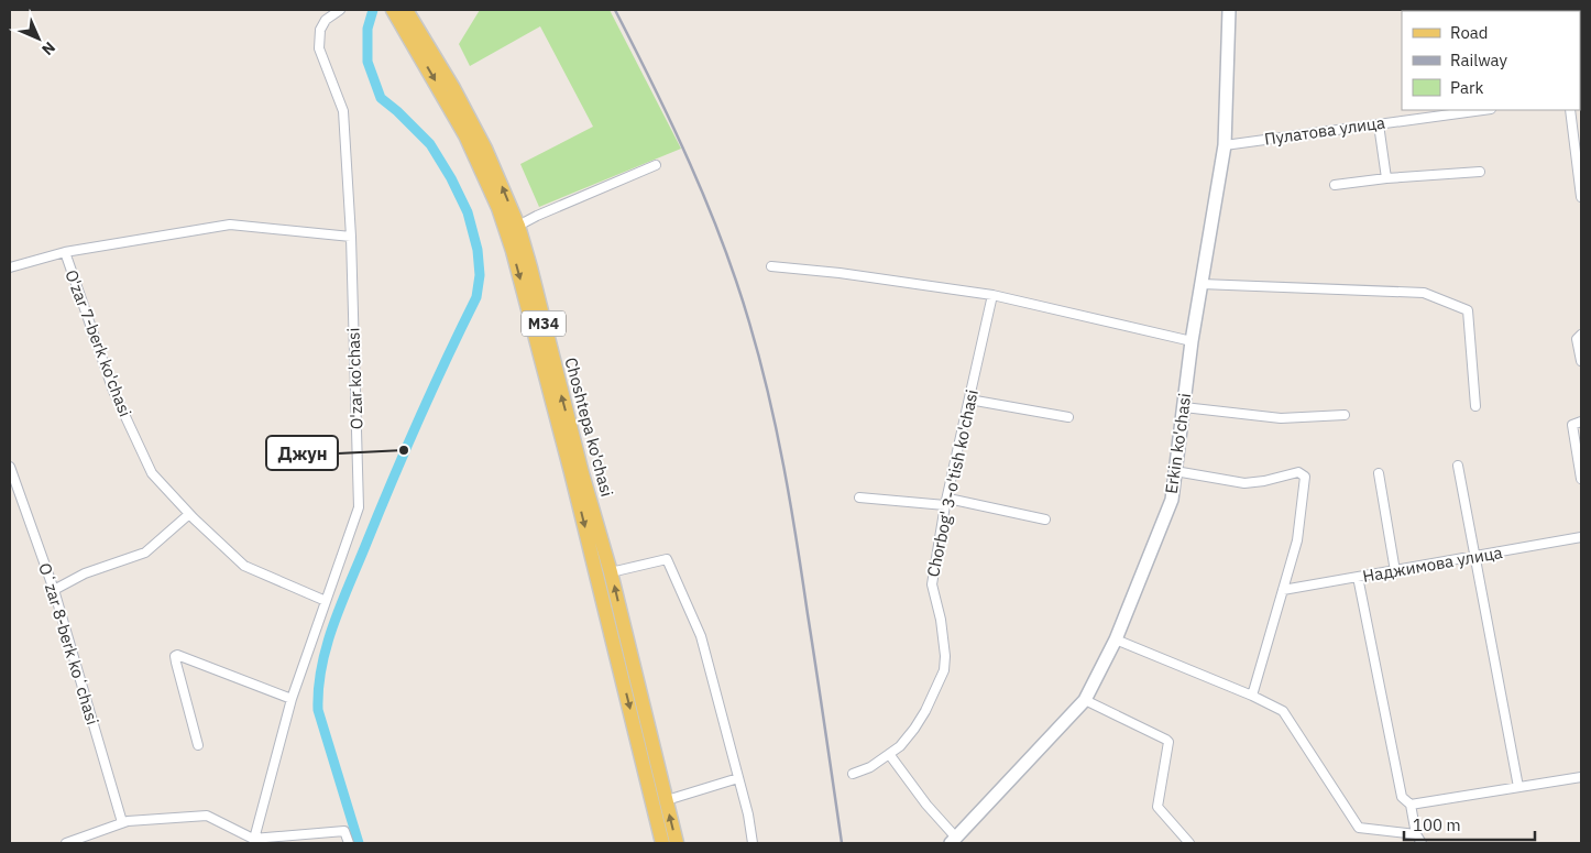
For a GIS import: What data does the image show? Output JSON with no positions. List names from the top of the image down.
{
  "streets": {
    "main road": ["M34", "Choshtepa ko'chasi", "Erkin ko'chasi"],
    "street": [
      "Пулатова улица",
      "O'zar 7-berk ko'chasi",
      "O'zar ko'chasi",
      "Chorbog' 3-o'tish ko'chasi",
      "Наджимова улица",
      "Oʻzar 8-berk koʻchasi"
    ]
  },
  "crossings": [
    ["Пулатова улица", "Erkin ko'chasi"],
    ["O'zar 7-berk ko'chasi", "O'zar ko'chasi"]
  ],
  "places": ["Джун"],
  "legend": ["Road", "Railway", "Park"],
  "scale_bar": "100 m",
  "north": "bottom right"
}
